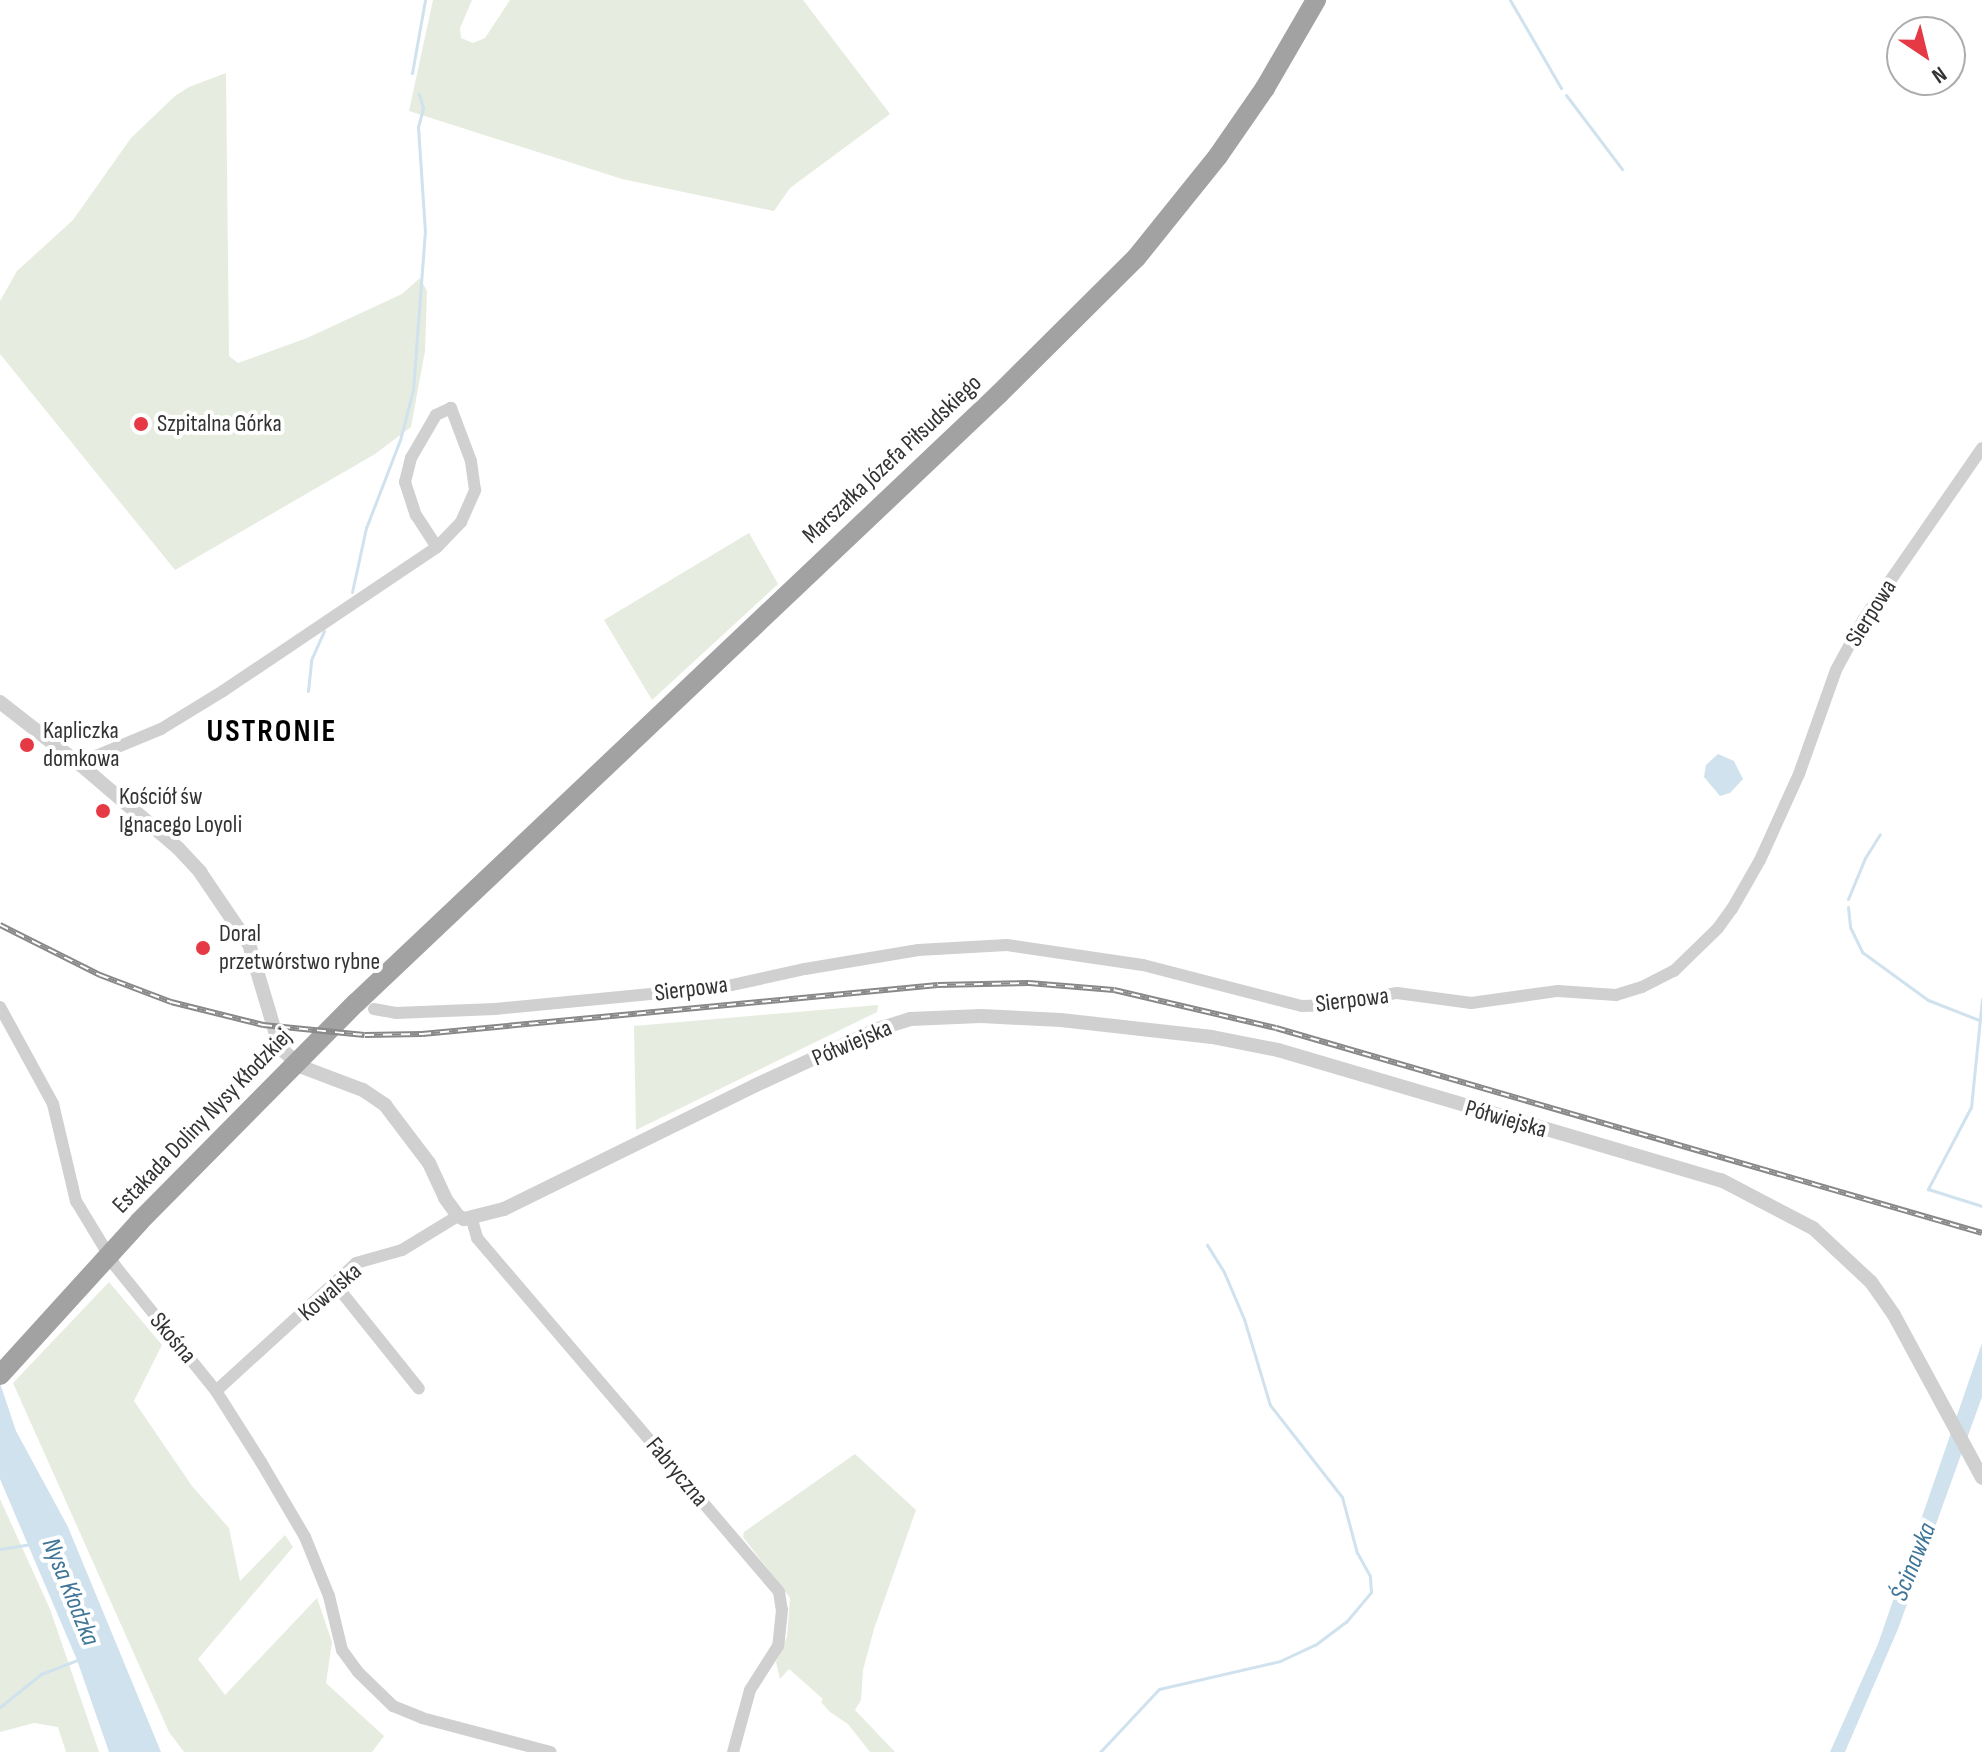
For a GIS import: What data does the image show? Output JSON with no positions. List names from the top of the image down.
{
  "streets": {
    "highway": ["Marszałka Józefa Piłsudskiego", "Estakada Doliny Nysy Kłodzkiej"],
    "street": [
      "Sierpowa",
      "Półwiejska",
      "Kowalska",
      "Skośna",
      "Fabryczna"
    ]
  },
  "crossings": [
    ["Marszałka Józefa Piłsudskiego", "Estakada Doliny Nysy Kłodzkiej"],
    ["Półwiejska", "Kowalska"],
    ["Półwiejska", "Fabryczna"],
    ["Kowalska", "Skośna"],
    ["Kowalska", "Fabryczna"]
  ],
  "districts": ["USTRONIE"],
  "water": ["Ścinawka", "Nysa Kłodzka"],
  "places": [
    "Szpitalna Górka",
    "Kapliczka domkowa",
    "Kościół św Ignacego Loyoli",
    "Doral przetwórstwo rybne"
  ],
  "north": "bottom right"
}
